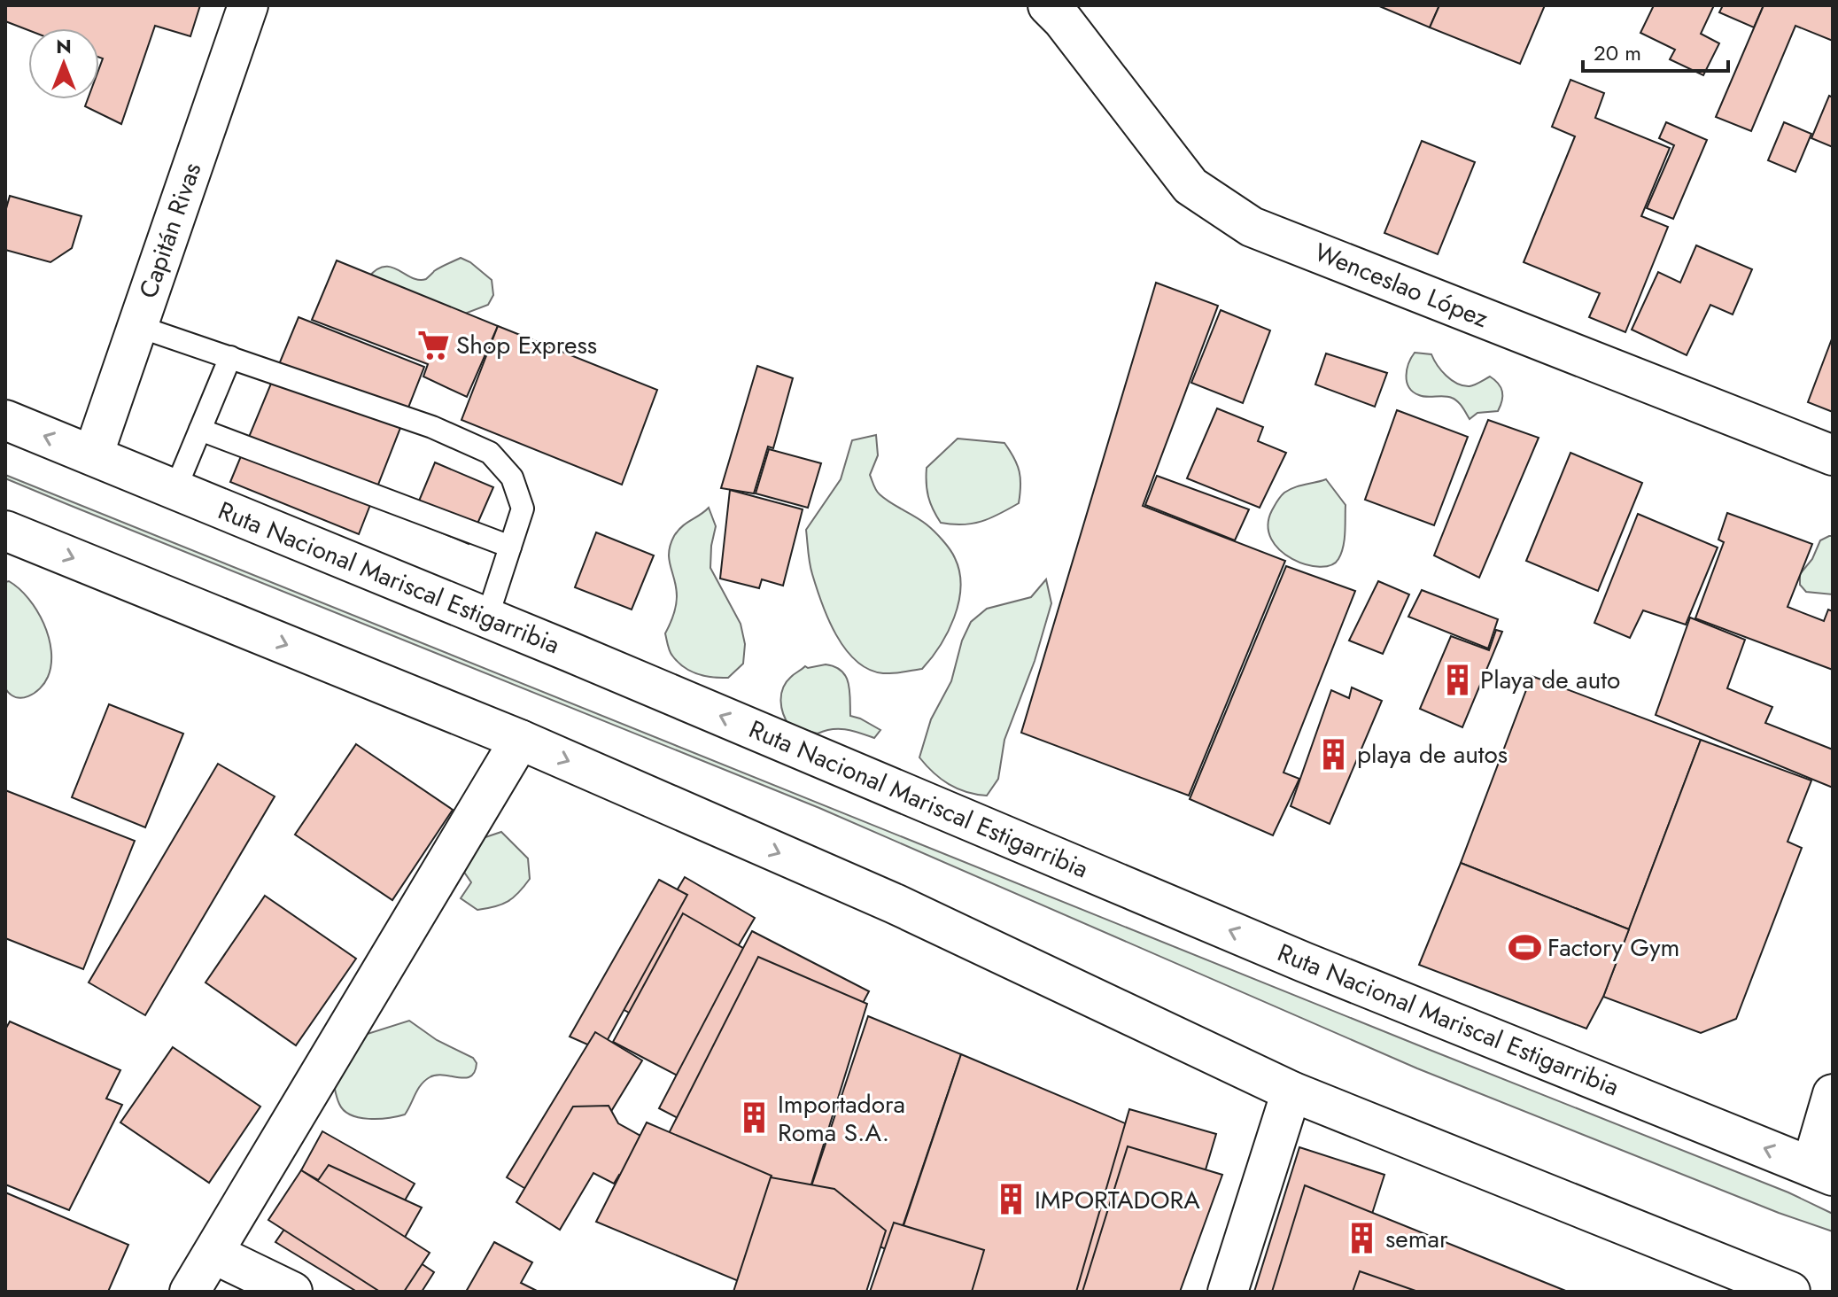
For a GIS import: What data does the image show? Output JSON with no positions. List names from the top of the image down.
{
  "streets": {
    "main road": ["Capitán Rivas", "Wenceslao López", "Ruta Nacional Mariscal Estigarribia"]
  },
  "crossings": [
    ["Capitán Rivas", "Ruta Nacional Mariscal Estigarribia"]
  ],
  "places": {
    "supermarket": ["Shop Express"],
    "building": [
      "Playa de auto",
      "playa de autos",
      "Importadora Roma S.A.",
      "IMPORTADORA",
      "semar"
    ],
    "sports": ["Factory Gym"]
  },
  "scale_bar": "20 m",
  "north": "top"
}
